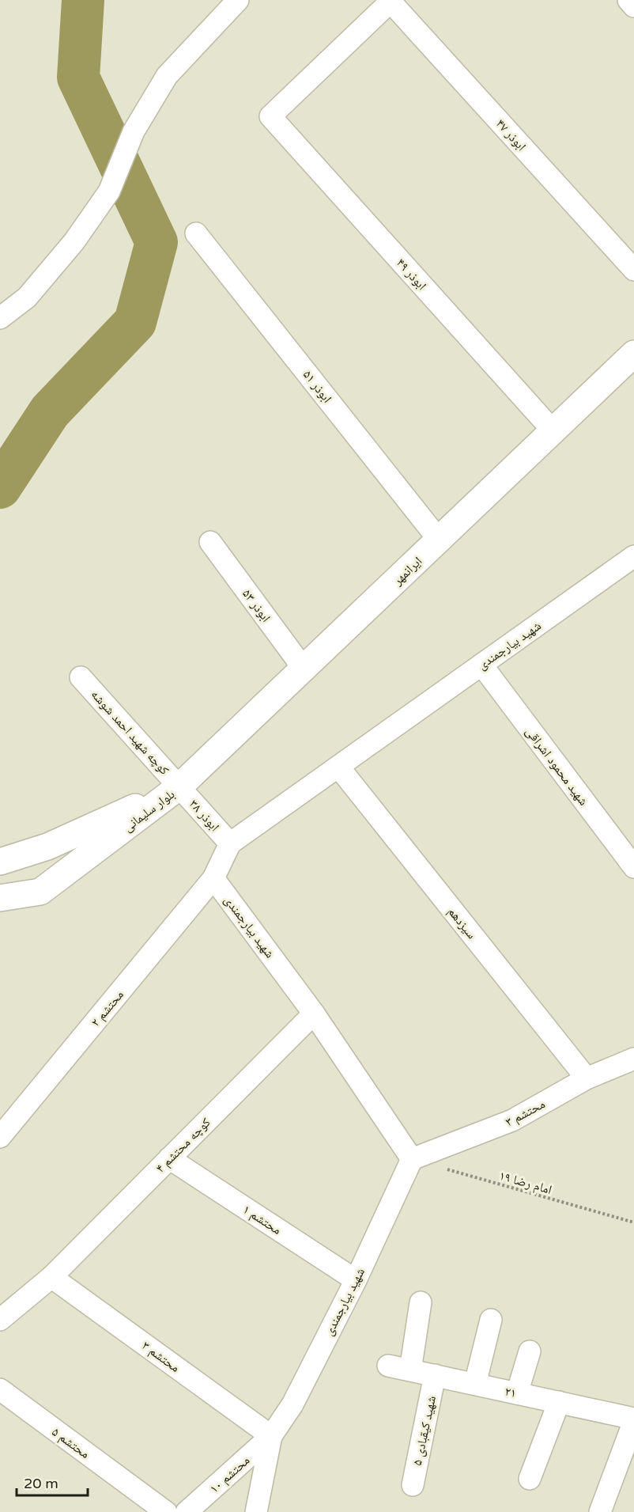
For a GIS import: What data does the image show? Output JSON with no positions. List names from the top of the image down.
{
  "streets": {
    "main road": ["ایرانمهر", "بلوار سلیمانی"],
    "street": [
      "ابوذر ۴۷",
      "ابوذر ۴۹",
      "ابوذر ۵۱",
      "۵۳ ابوذر",
      "شهید بیارجمندی",
      "کوچه شهید احمد شوشه",
      "شهید محمود اشراقی",
      "ابوذر ۳۸",
      "سیزدهم",
      "۲ محتشم",
      "محتشم ۳",
      "کوچه محتشم ۴",
      "محتشم ۱",
      "۲۱",
      "۵ شهید کیقبادی",
      "محتشم ۵",
      "۱۰ محتشم"
    ],
    "path": ["امام رضا ۱۹"]
  },
  "crossings": [
    ["ابوذر ۴۷", "ابوذر ۴۹"],
    ["ابوذر ۴۹", "ایرانمهر"],
    ["ابوذر ۵۱", "ایرانمهر"],
    ["ایرانمهر", "۵۳ ابوذر"],
    ["ایرانمهر", "کوچه شهید احمد شوشه"],
    ["ایرانمهر", "بلوار سلیمانی"],
    ["ایرانمهر", "ابوذر ۳۸"],
    ["شهید بیارجمندی", "شهید محمود اشراقی"],
    ["شهید بیارجمندی", "ابوذر ۳۸"],
    ["شهید بیارجمندی", "سیزدهم"],
    ["شهید بیارجمندی", "۲ محتشم"],
    ["شهید بیارجمندی", "محتشم ۳"],
    ["شهید بیارجمندی", "کوچه محتشم ۴"],
    ["شهید بیارجمندی", "امام رضا ۱۹"],
    ["شهید بیارجمندی", "محتشم ۱"],
    ["شهید بیارجمندی", "۱۰ محتشم"],
    ["کوچه شهید احمد شوشه", "بلوار سلیمانی"],
    ["کوچه شهید احمد شوشه", "ابوذر ۳۸"],
    ["بلوار سلیمانی", "ابوذر ۳۸"],
    ["سیزدهم", "محتشم ۳"],
    ["محتشم ۳", "کوچه محتشم ۴"],
    ["محتشم ۳", "امام رضا ۱۹"],
    ["محتشم ۳", "۱۰ محتشم"],
    ["کوچه محتشم ۴", "محتشم ۱"],
    ["۲۱", "۵ شهید کیقبادی"]
  ],
  "scale_bar": "20 m"
}
